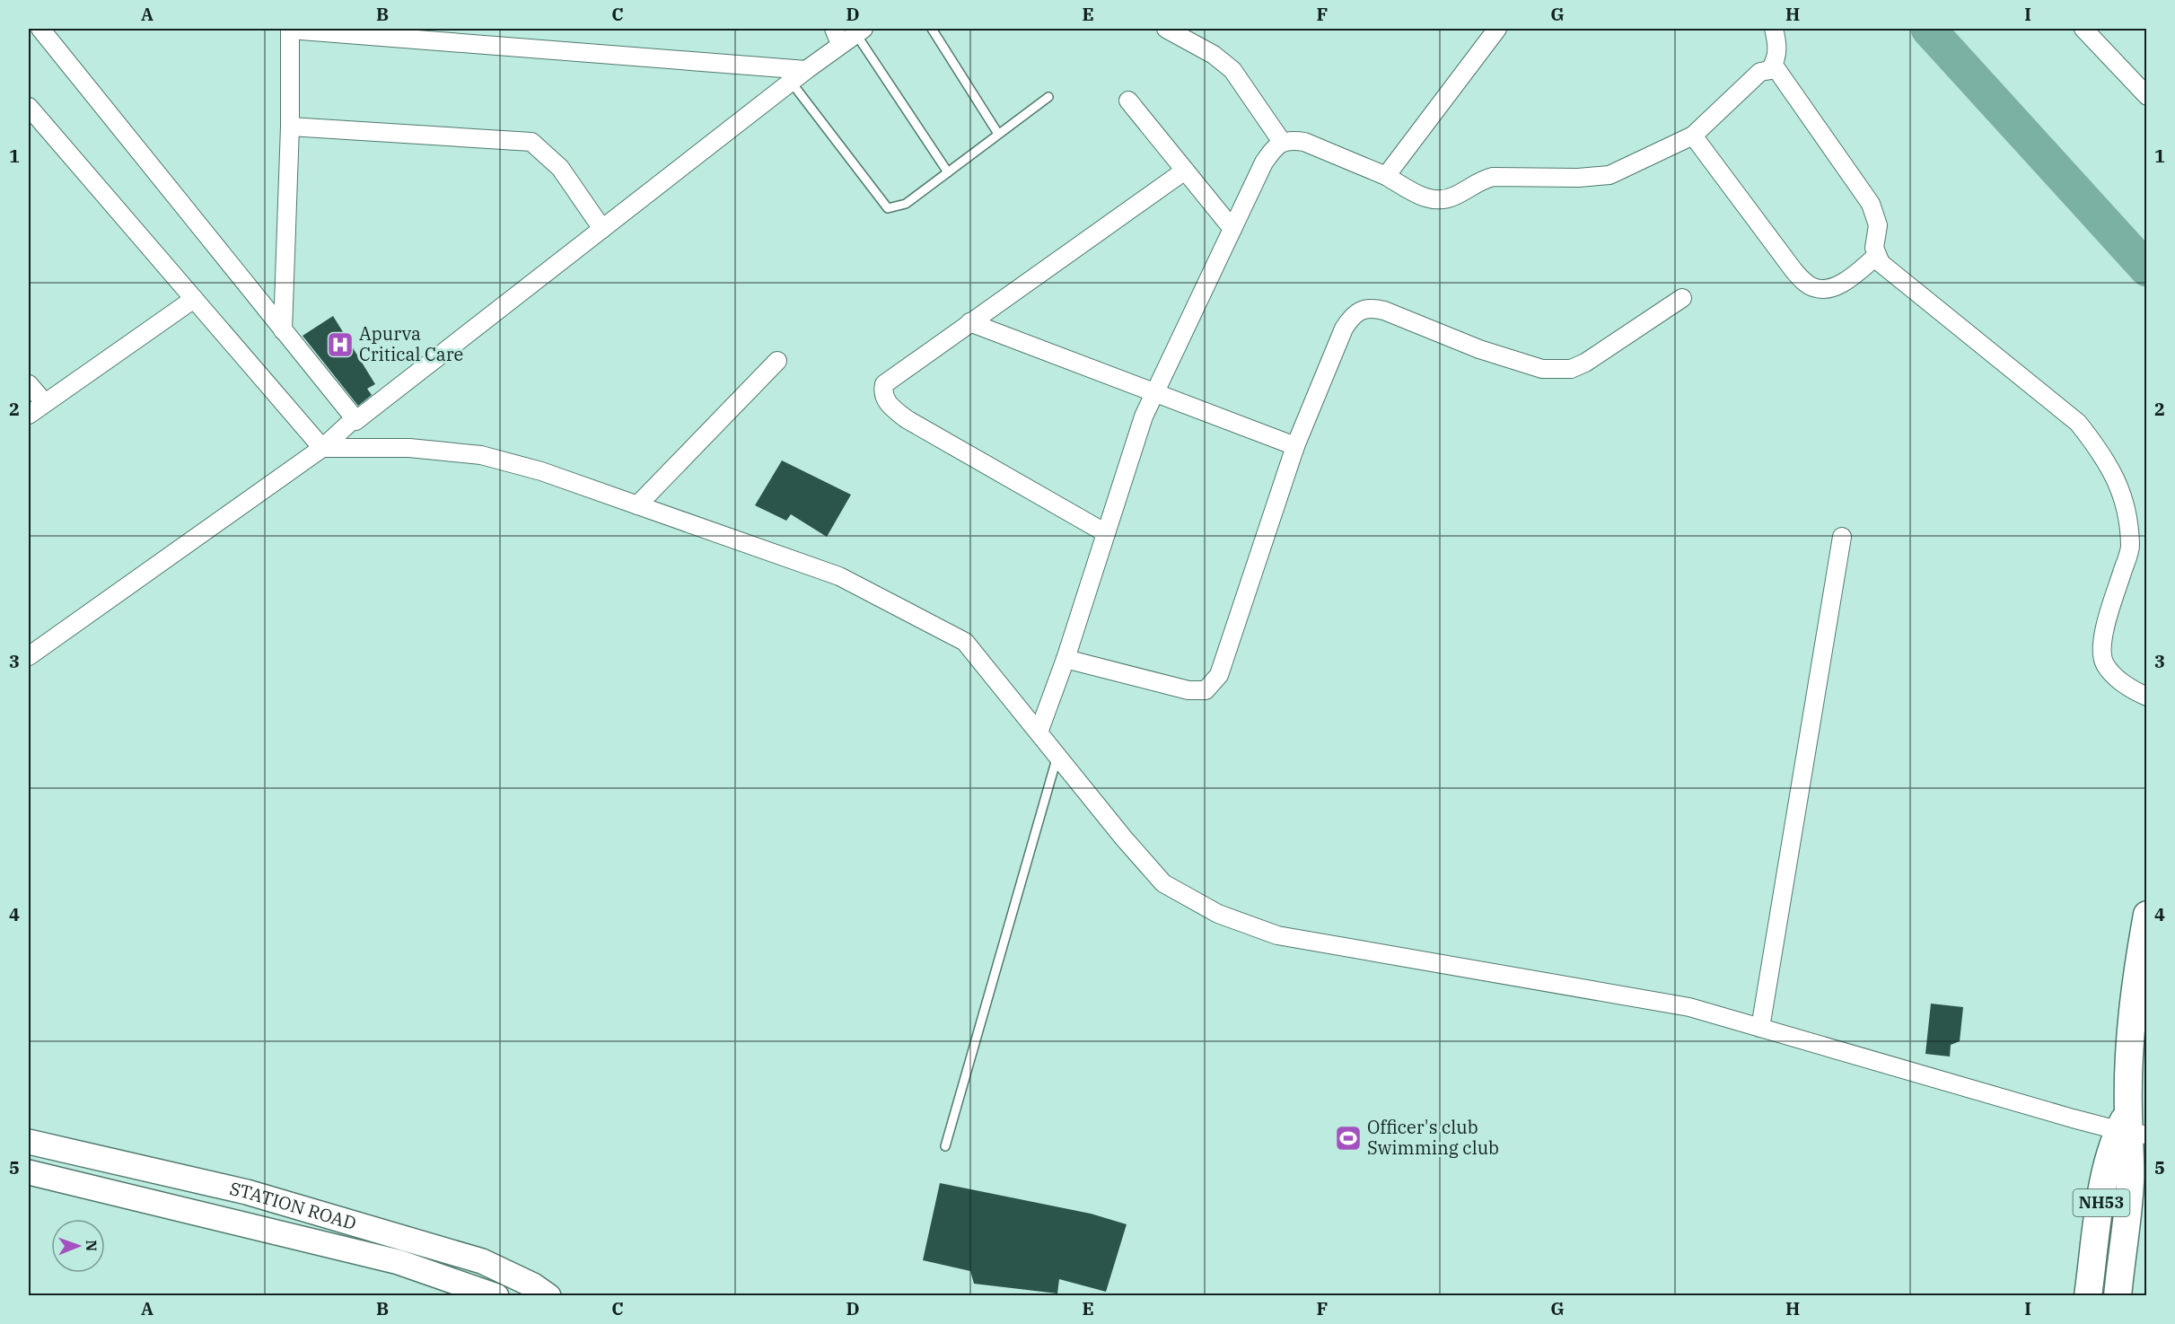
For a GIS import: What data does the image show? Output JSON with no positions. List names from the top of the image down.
{
  "streets": {
    "main road": ["NH53", "STATION ROAD"]
  },
  "places": {
    "hospital": ["Apurva Critical Care"],
    "sports": ["Officer's club Swimming club"]
  },
  "north": "right",
  "grid": {
    "columns": [
      "A",
      "B",
      "C",
      "D",
      "E",
      "F",
      "G",
      "H",
      "I"
    ],
    "rows": [
      "1",
      "2",
      "3",
      "4",
      "5"
    ]
  }
}
